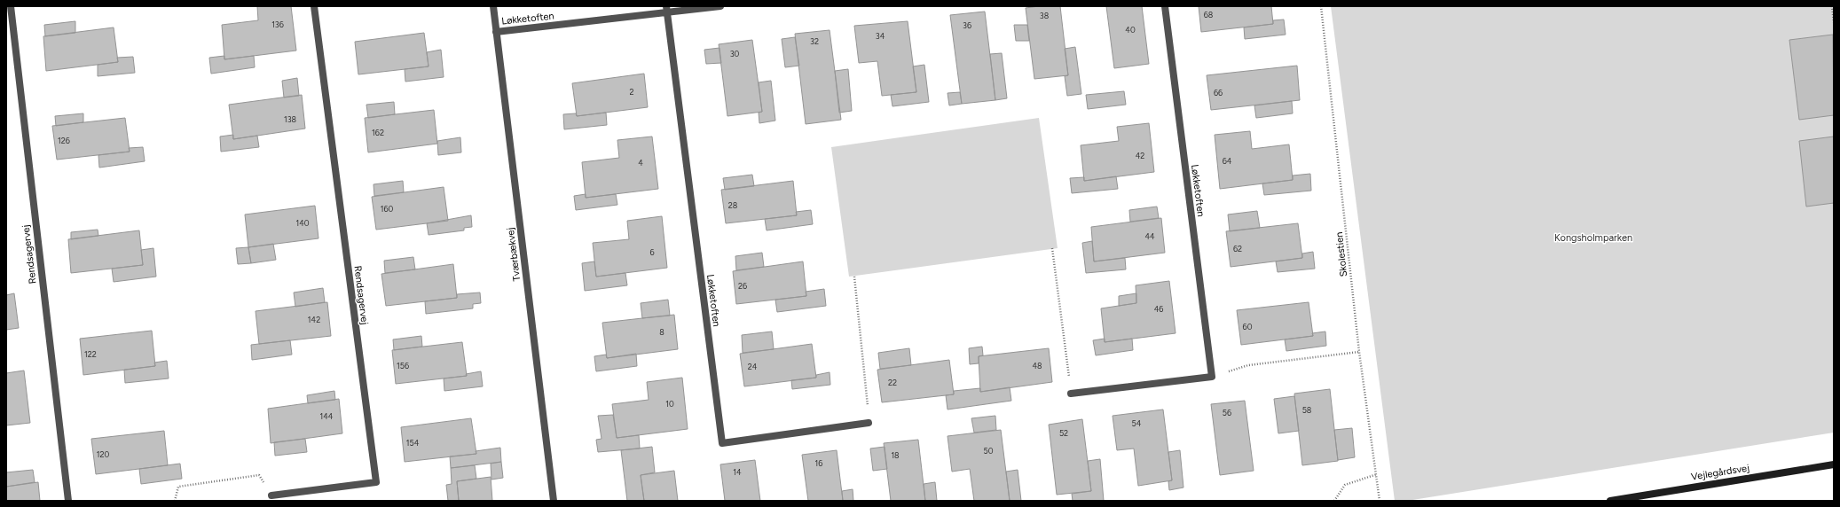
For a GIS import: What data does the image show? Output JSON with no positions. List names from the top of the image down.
{
  "streets": {
    "street": [
      "Løkketoften",
      "Rendsagervej",
      "Tværbækvej",
      "Vejlegårdsvej"
    ],
    "path": ["Skolestien"]
  },
  "crossings": [
    ["Løkketoften", "Tværbækvej"]
  ],
  "parks": ["Kongsholmparken"],
  "house_numbers": [
    "68",
    "38",
    "136",
    "36",
    "40",
    "34",
    "32",
    "30",
    "2",
    "66",
    "138",
    "162",
    "126",
    "42",
    "64",
    "4",
    "28",
    "160",
    "140",
    "44",
    "62",
    "6",
    "26",
    "46",
    "142",
    "60",
    "8",
    "122",
    "156",
    "48",
    "24",
    "22",
    "10",
    "58",
    "56",
    "144",
    "54",
    "52",
    "154",
    "50",
    "120",
    "18",
    "16",
    "14"
  ]
}
